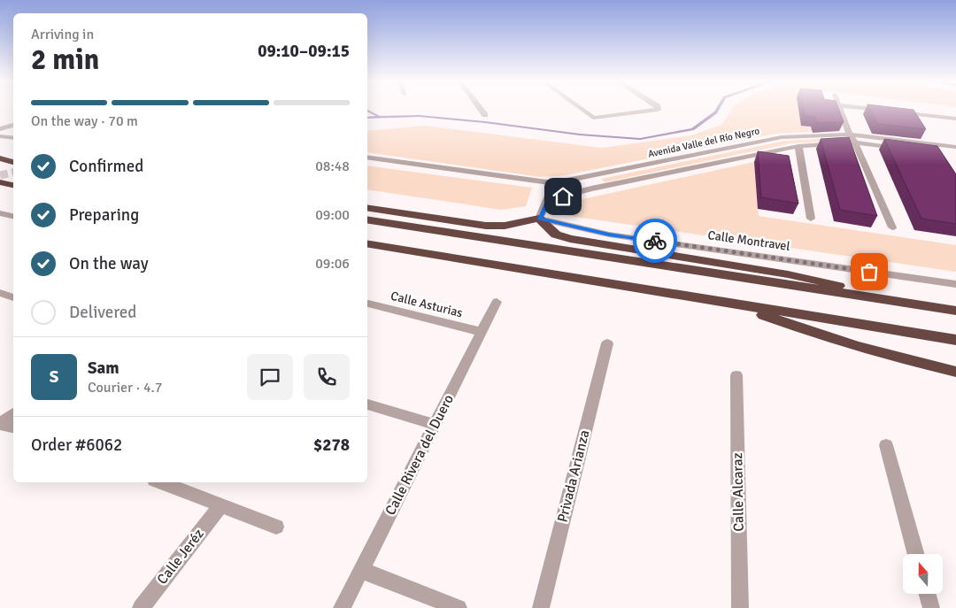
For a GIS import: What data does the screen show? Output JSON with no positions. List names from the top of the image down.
{
  "streets": {
    "street": [
      "Avenida Valle del Río Negro",
      "Calle Montravel",
      "Calle Asturias",
      "Calle Rivera del Duero",
      "Privada Arianza",
      "Calle Alcaraz",
      "Calle Jeréz"
    ]
  },
  "crossings": [
    ["Calle Asturias", "Calle Rivera del Duero"]
  ],
  "north": "top",
  "page": {
    "heading": ["2 min", "Arriving in", "09:10–09:15"],
    "panel": [
      "Sam",
      "Courier · 4.7",
      "Order #6062",
      "$278"
    ],
    "bar": "On the way · 70 m",
    "list": [
      ["Confirmed", "08:48"],
      ["Preparing", "09:00"],
      ["On the way", "09:06"],
      "Delivered"
    ],
    "round": "S"
  }
}
